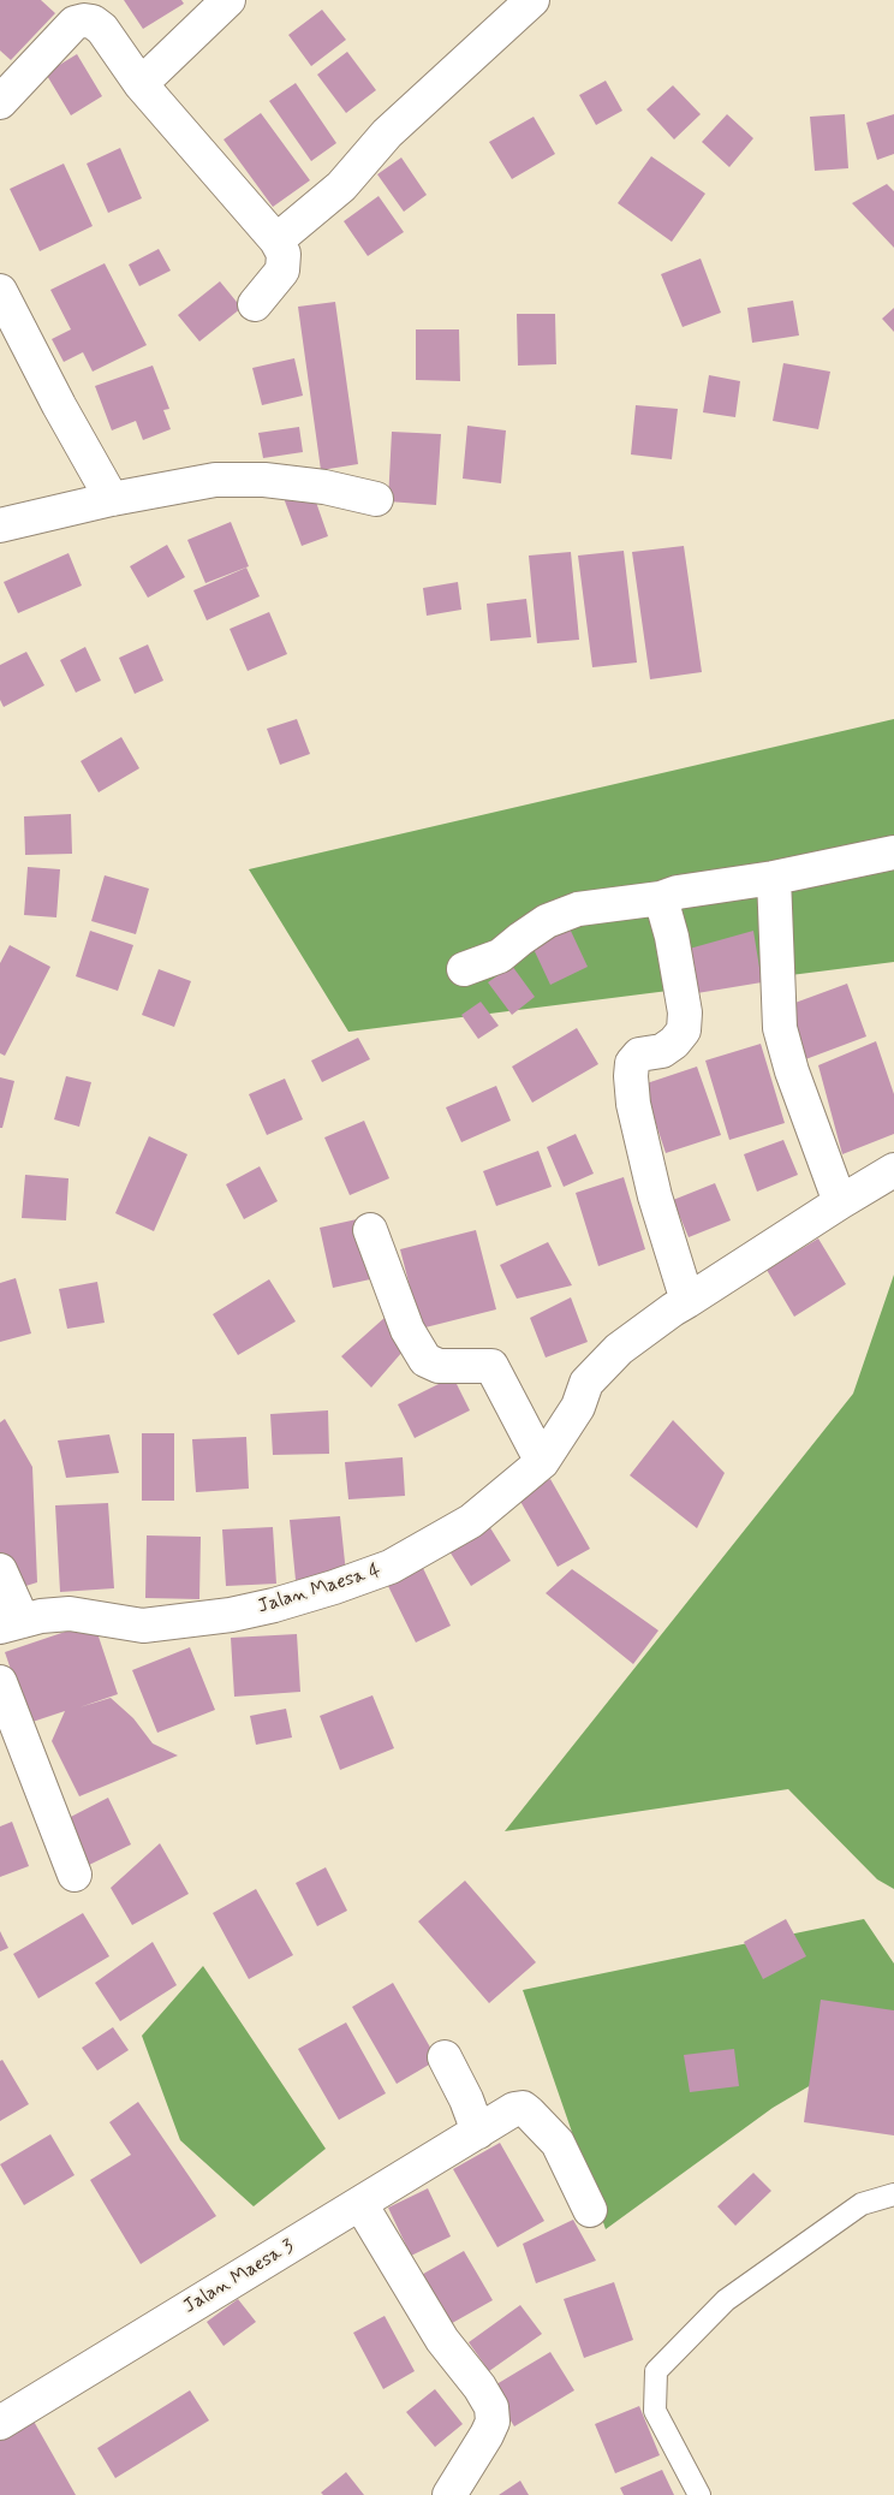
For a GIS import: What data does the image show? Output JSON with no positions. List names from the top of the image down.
{
  "streets": {
    "street": ["Jalan Maesa 4", "Jalan Maesa 3"]
  }
}
